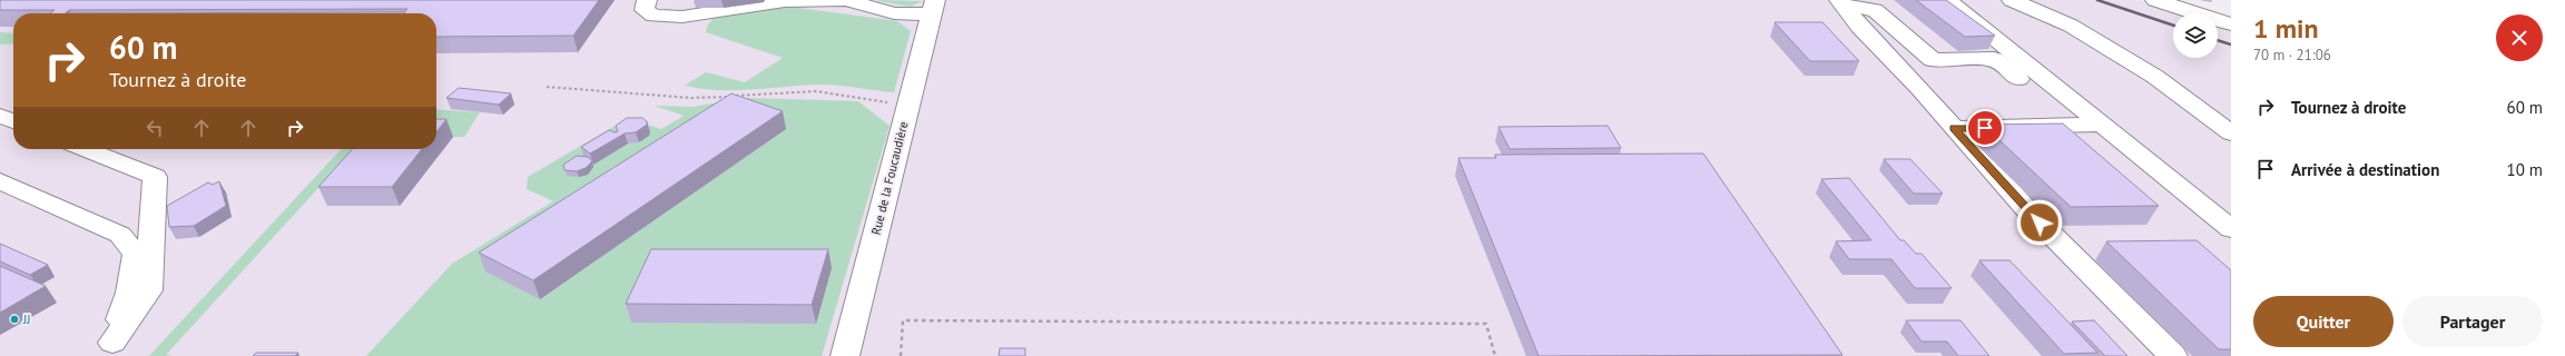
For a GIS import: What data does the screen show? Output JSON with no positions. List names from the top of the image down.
{
  "streets": {
    "street": ["Rue de la Foucaudière"]
  },
  "places": ["JJ"],
  "page": {
    "heading": ["1 min", "70 m · 21:06"],
    "turn": ["60 m", "Tournez à droite"],
    "list": [
      {
        "name": "Tournez à droite",
        "value": "60 m"
      },
      {
        "name": "Arrivée à destination",
        "value": "10 m"
      }
    ],
    "buttons": ["Quitter", "Partager"]
  }
}
